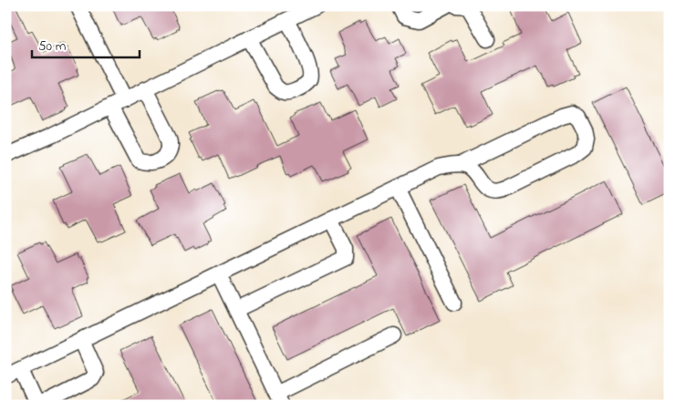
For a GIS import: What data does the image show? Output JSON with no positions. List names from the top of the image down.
{
  "scale_bar": "50 m"
}
